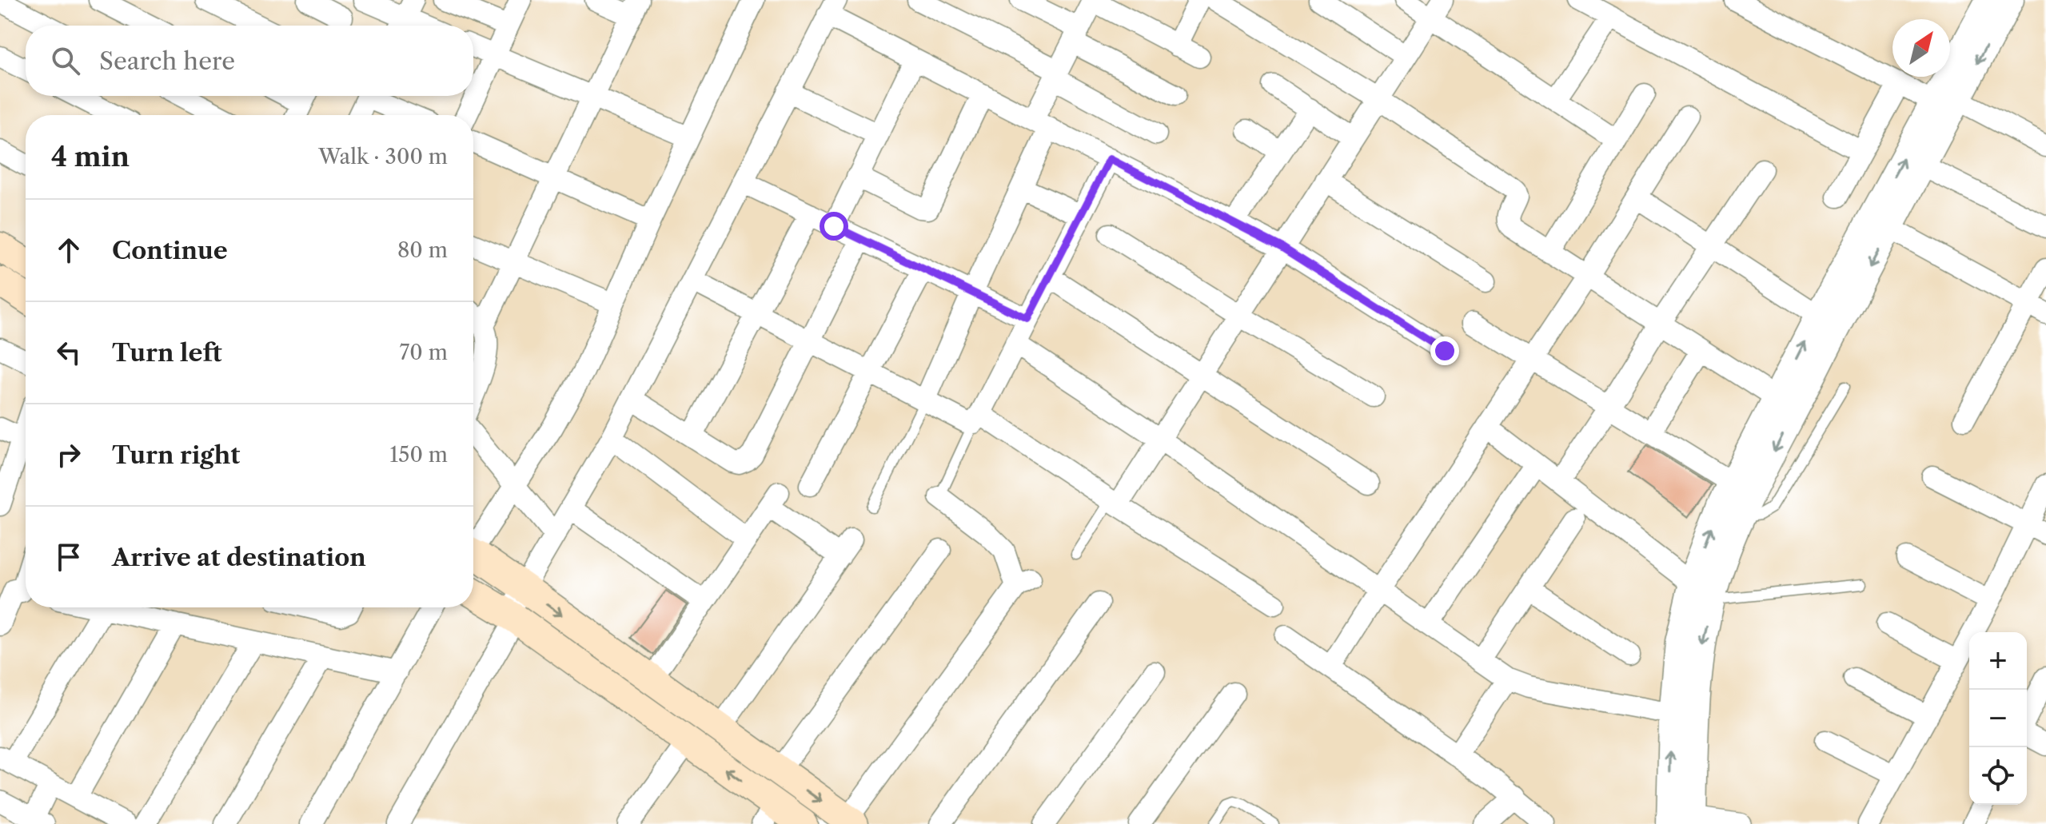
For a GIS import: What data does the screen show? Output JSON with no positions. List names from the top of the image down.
{
  "north": "top right",
  "page": {
    "search": "Search here",
    "heading": ["4 min", "Walk · 300 m"],
    "list": [
      ["Continue", "80 m"],
      ["Turn left", "70 m"],
      ["Turn right", "150 m"],
      "Arrive at destination"
    ],
    "map_buttons": ["+", "−"]
  }
}
